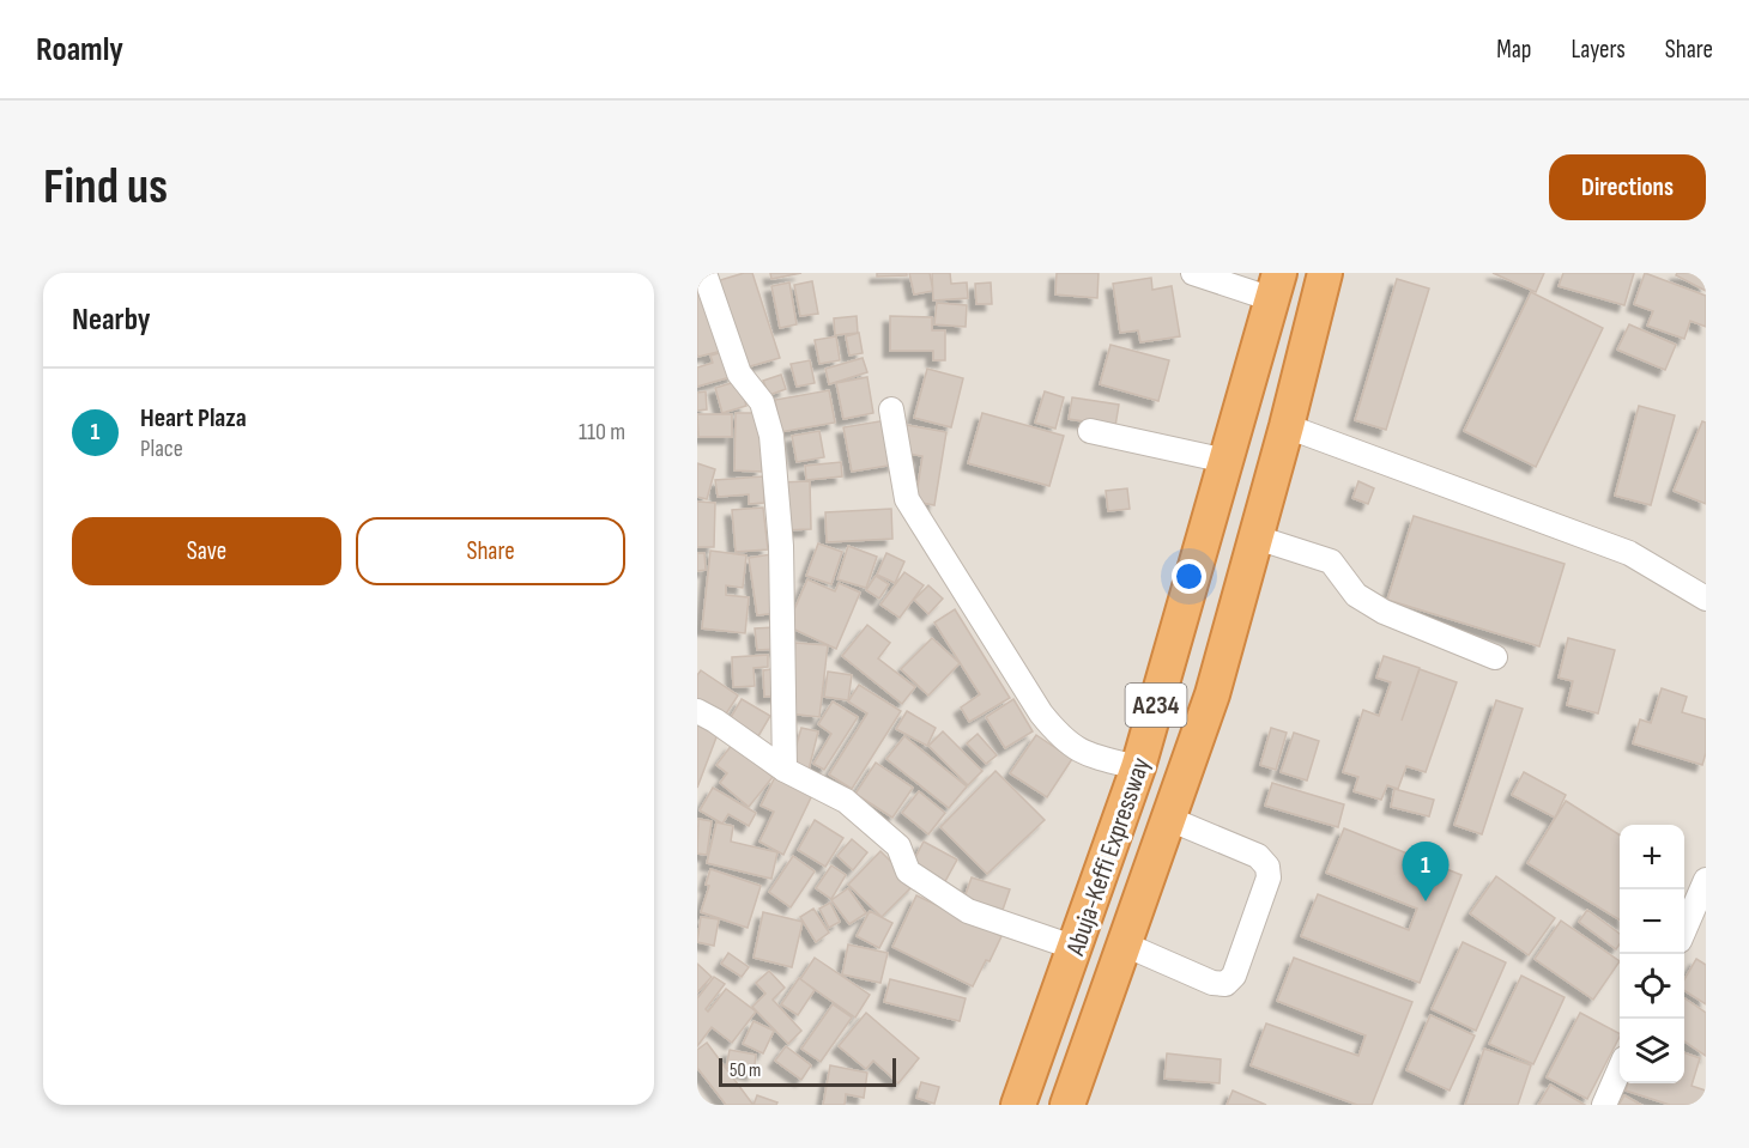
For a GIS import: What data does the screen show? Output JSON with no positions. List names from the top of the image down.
{
  "streets": {
    "highway": ["A234", "Abuja-Keffi Expressway"]
  },
  "scale_bar": "50 m",
  "page": {
    "header": "Roamly",
    "nav": ["Map", "Layers", "Share"],
    "buttons": [
      "Directions",
      ["Save", "Share"]
    ],
    "title": "Find us",
    "heading": "Nearby",
    "list": [
      {
        "mark": "1",
        "name": "Heart Plaza",
        "note": "Place",
        "value": "110 m"
      }
    ],
    "map_buttons": ["+", "−"],
    "pins": "1",
    "scale": "50 m"
  }
}
